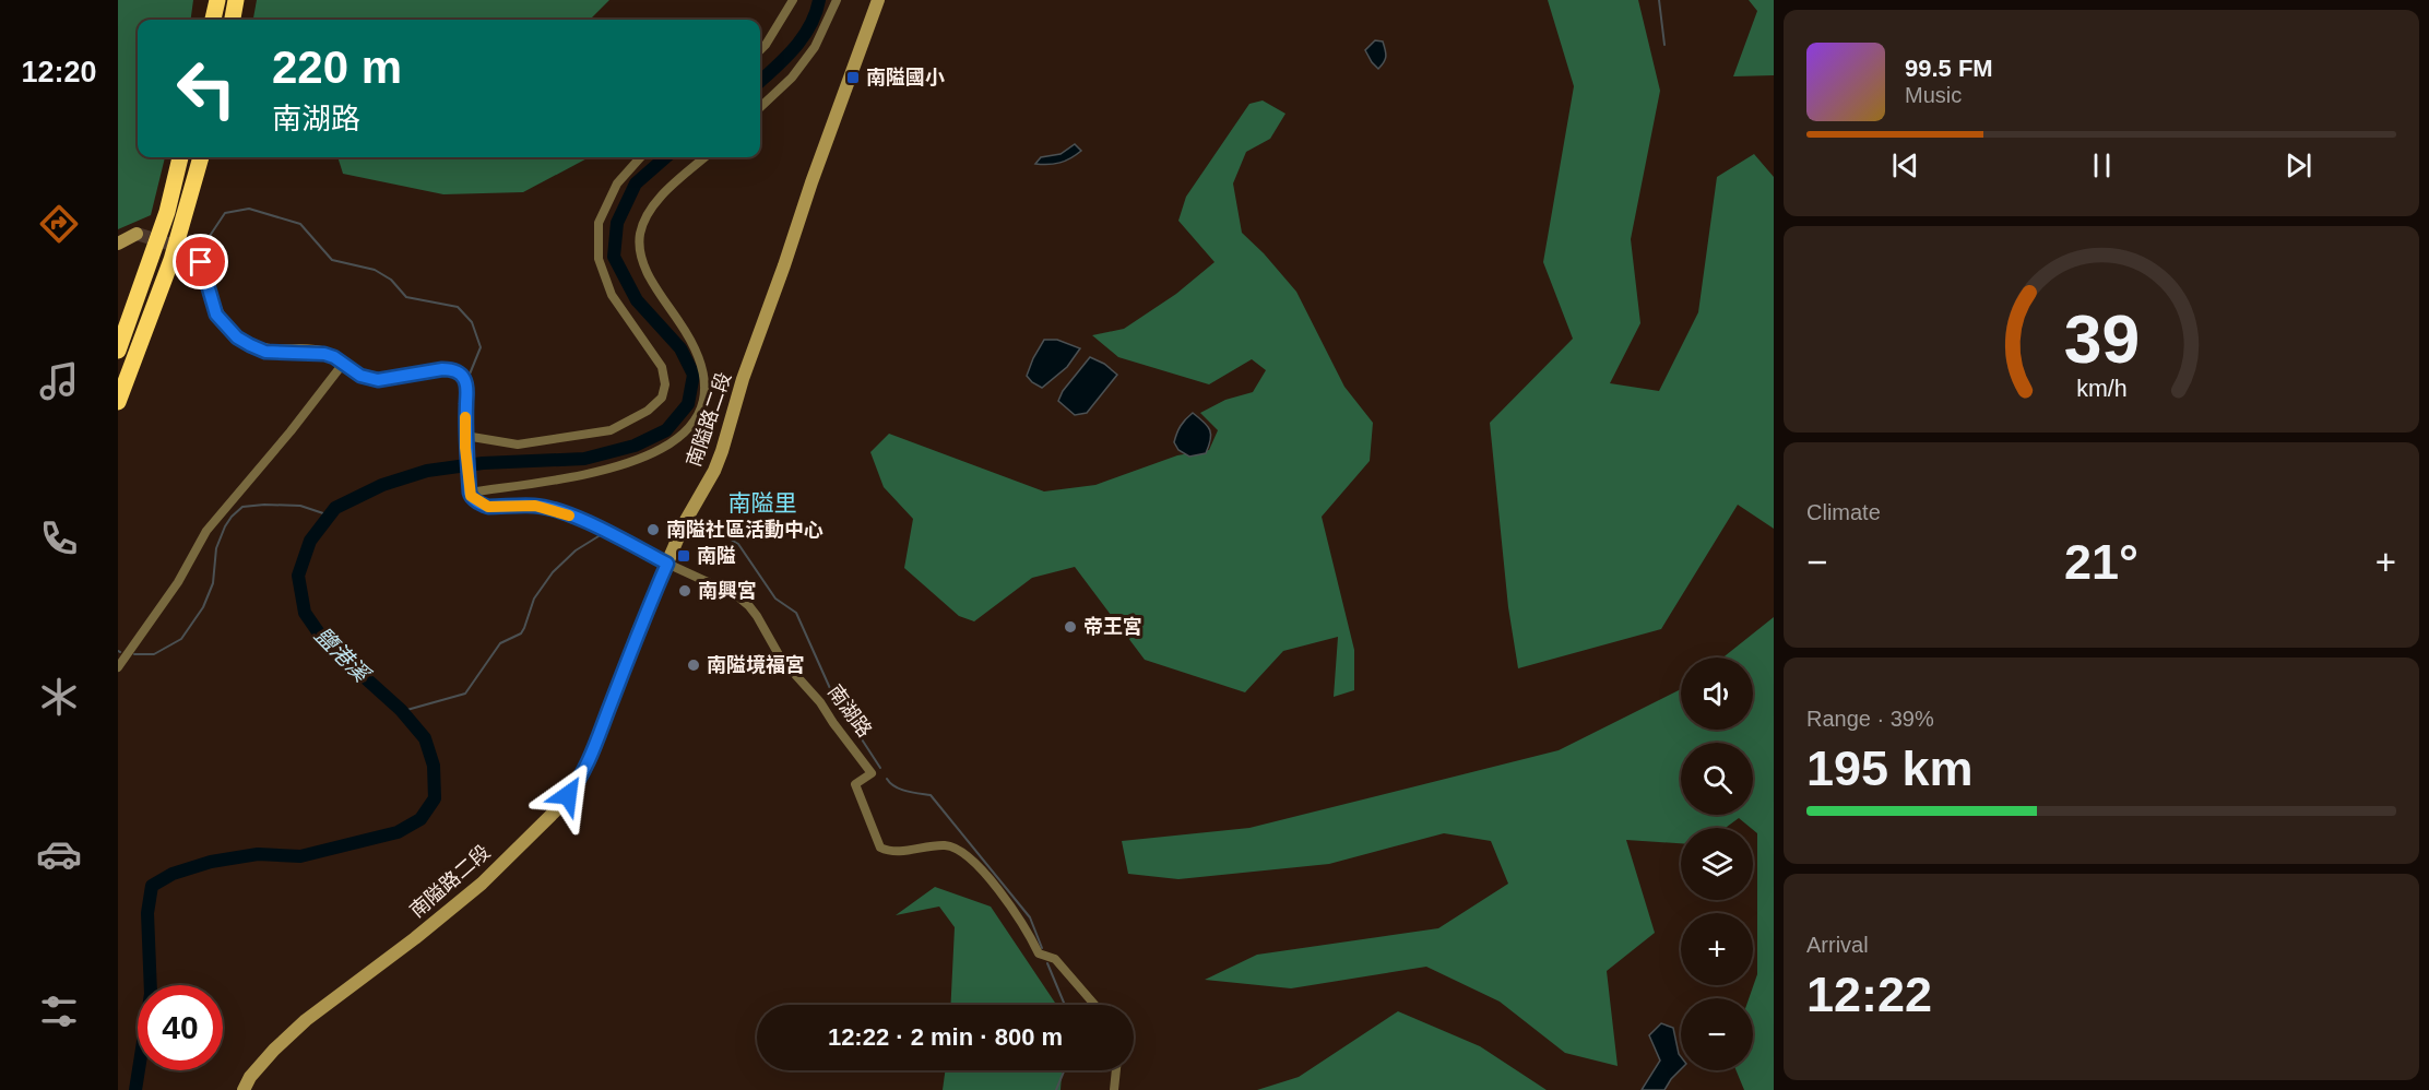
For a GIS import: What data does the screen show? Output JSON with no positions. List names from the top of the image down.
{
  "streets": {
    "street": ["南隘路二段", "南湖路"]
  },
  "crossings": [
    ["南隘路二段", "南湖路"]
  ],
  "districts": ["南隘里"],
  "water": ["鹽港溪"],
  "places": {
    "transit": ["南隘國小", "南隘"],
    "other": [
      "南隘社區活動中心",
      "南興宮",
      "帝王宮",
      "南隘境福宮"
    ]
  },
  "page": {
    "tabs": "12:20",
    "turn": ["220 m", "南湖路"],
    "song": ["99.5 FM", "Music"],
    "tile": [
      "Climate",
      ["Range · 39%", "195 km"],
      ["Arrival", "12:22"]
    ],
    "heat": ["−", "21°", "+"],
    "map_buttons": ["+", "−"],
    "limit": "40",
    "trip": "12:22 · 2 min · 800 m",
    "gauge": ["39", "km/h"]
  }
}
